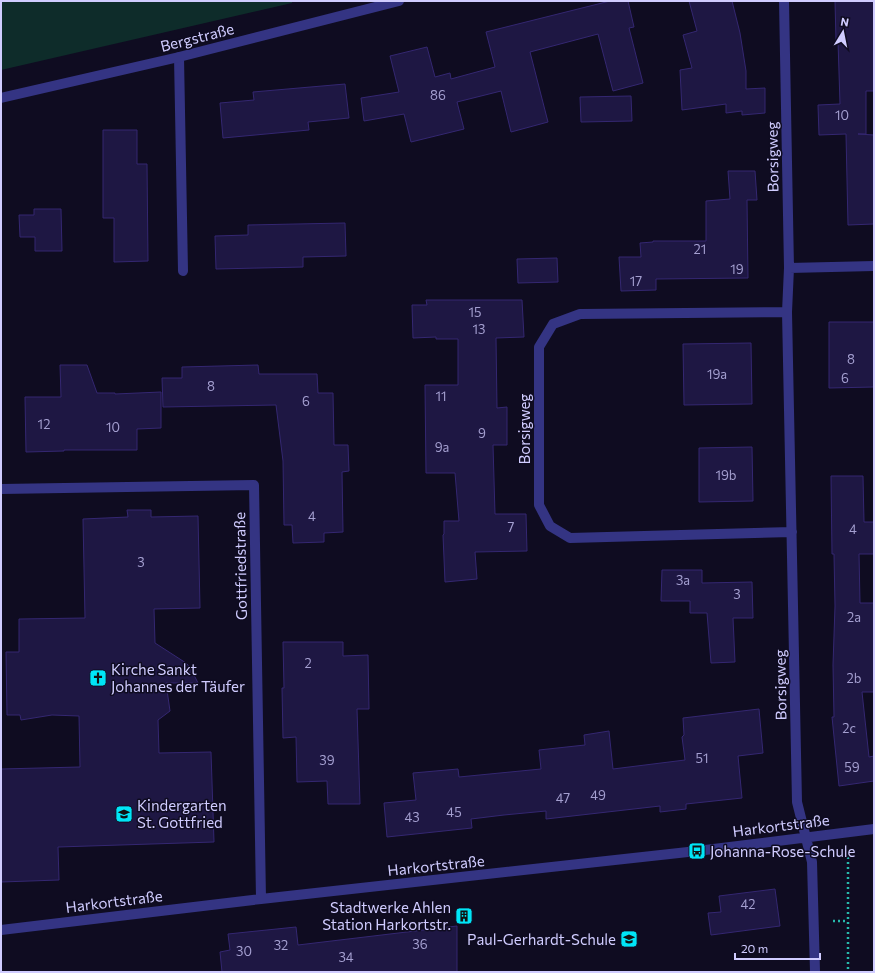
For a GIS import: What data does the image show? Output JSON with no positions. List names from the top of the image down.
{
  "streets": {
    "street": [
      "Bergstraße",
      "Borsigweg",
      "Gottfriedstraße",
      "Harkortstraße"
    ]
  },
  "crossings": [
    ["Borsigweg", "Harkortstraße"],
    ["Gottfriedstraße", "Harkortstraße"]
  ],
  "places": {
    "church": ["Kirche Sankt Johannes der Täufer"],
    "school or university": ["Kindergarten St. Gottfried", "Paul-Gerhardt-Schule"],
    "bus stop": ["Johanna-Rose-Schule"],
    "building": ["Stadtwerke Ahlen Station Harkortstr."]
  },
  "house_numbers": [
    "86",
    "10",
    "21",
    "19",
    "17",
    "15",
    "13",
    "8",
    "19a",
    "6",
    "8",
    "11",
    "6",
    "12",
    "10",
    "9",
    "9a",
    "19b",
    "4",
    "7",
    "4",
    "3",
    "3a",
    "3",
    "2a",
    "2",
    "2b",
    "2c",
    "51",
    "39",
    "59",
    "49",
    "47",
    "45",
    "43",
    "42",
    "36",
    "32",
    "30",
    "34"
  ],
  "scale_bar": "20 m",
  "north": "top"
}
